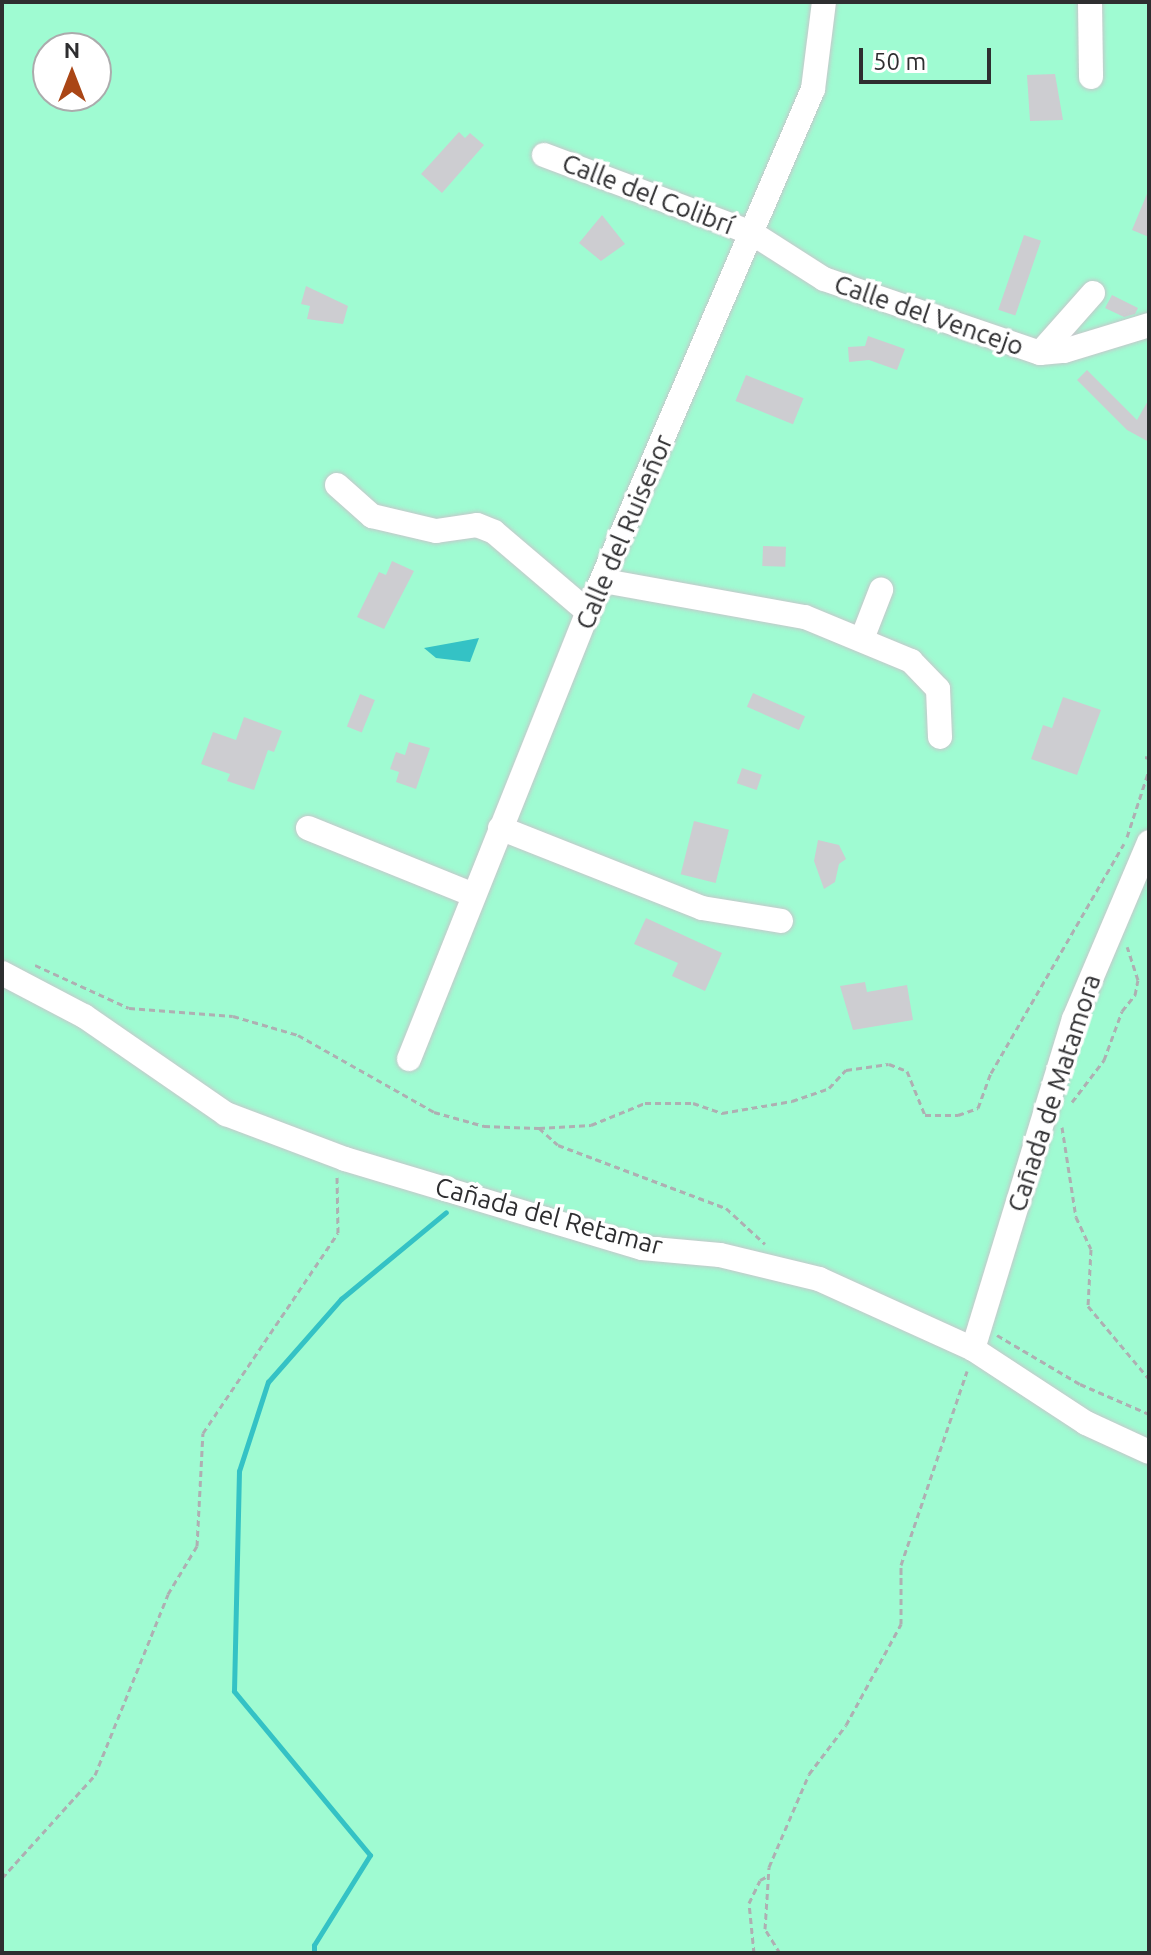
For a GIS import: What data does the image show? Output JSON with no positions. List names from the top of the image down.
{
  "streets": {
    "street": [
      "Calle del Colibrí",
      "Calle del Vencejo",
      "Calle del Ruiseñor",
      "Cañada de Matamora",
      "Cañada del Retamar"
    ]
  },
  "crossings": [
    ["Calle del Colibrí", "Calle del Vencejo"],
    ["Calle del Colibrí", "Calle del Ruiseñor"],
    ["Calle del Vencejo", "Calle del Ruiseñor"],
    ["Cañada de Matamora", "Cañada del Retamar"]
  ],
  "scale_bar": "50 m",
  "north": "top"
}
